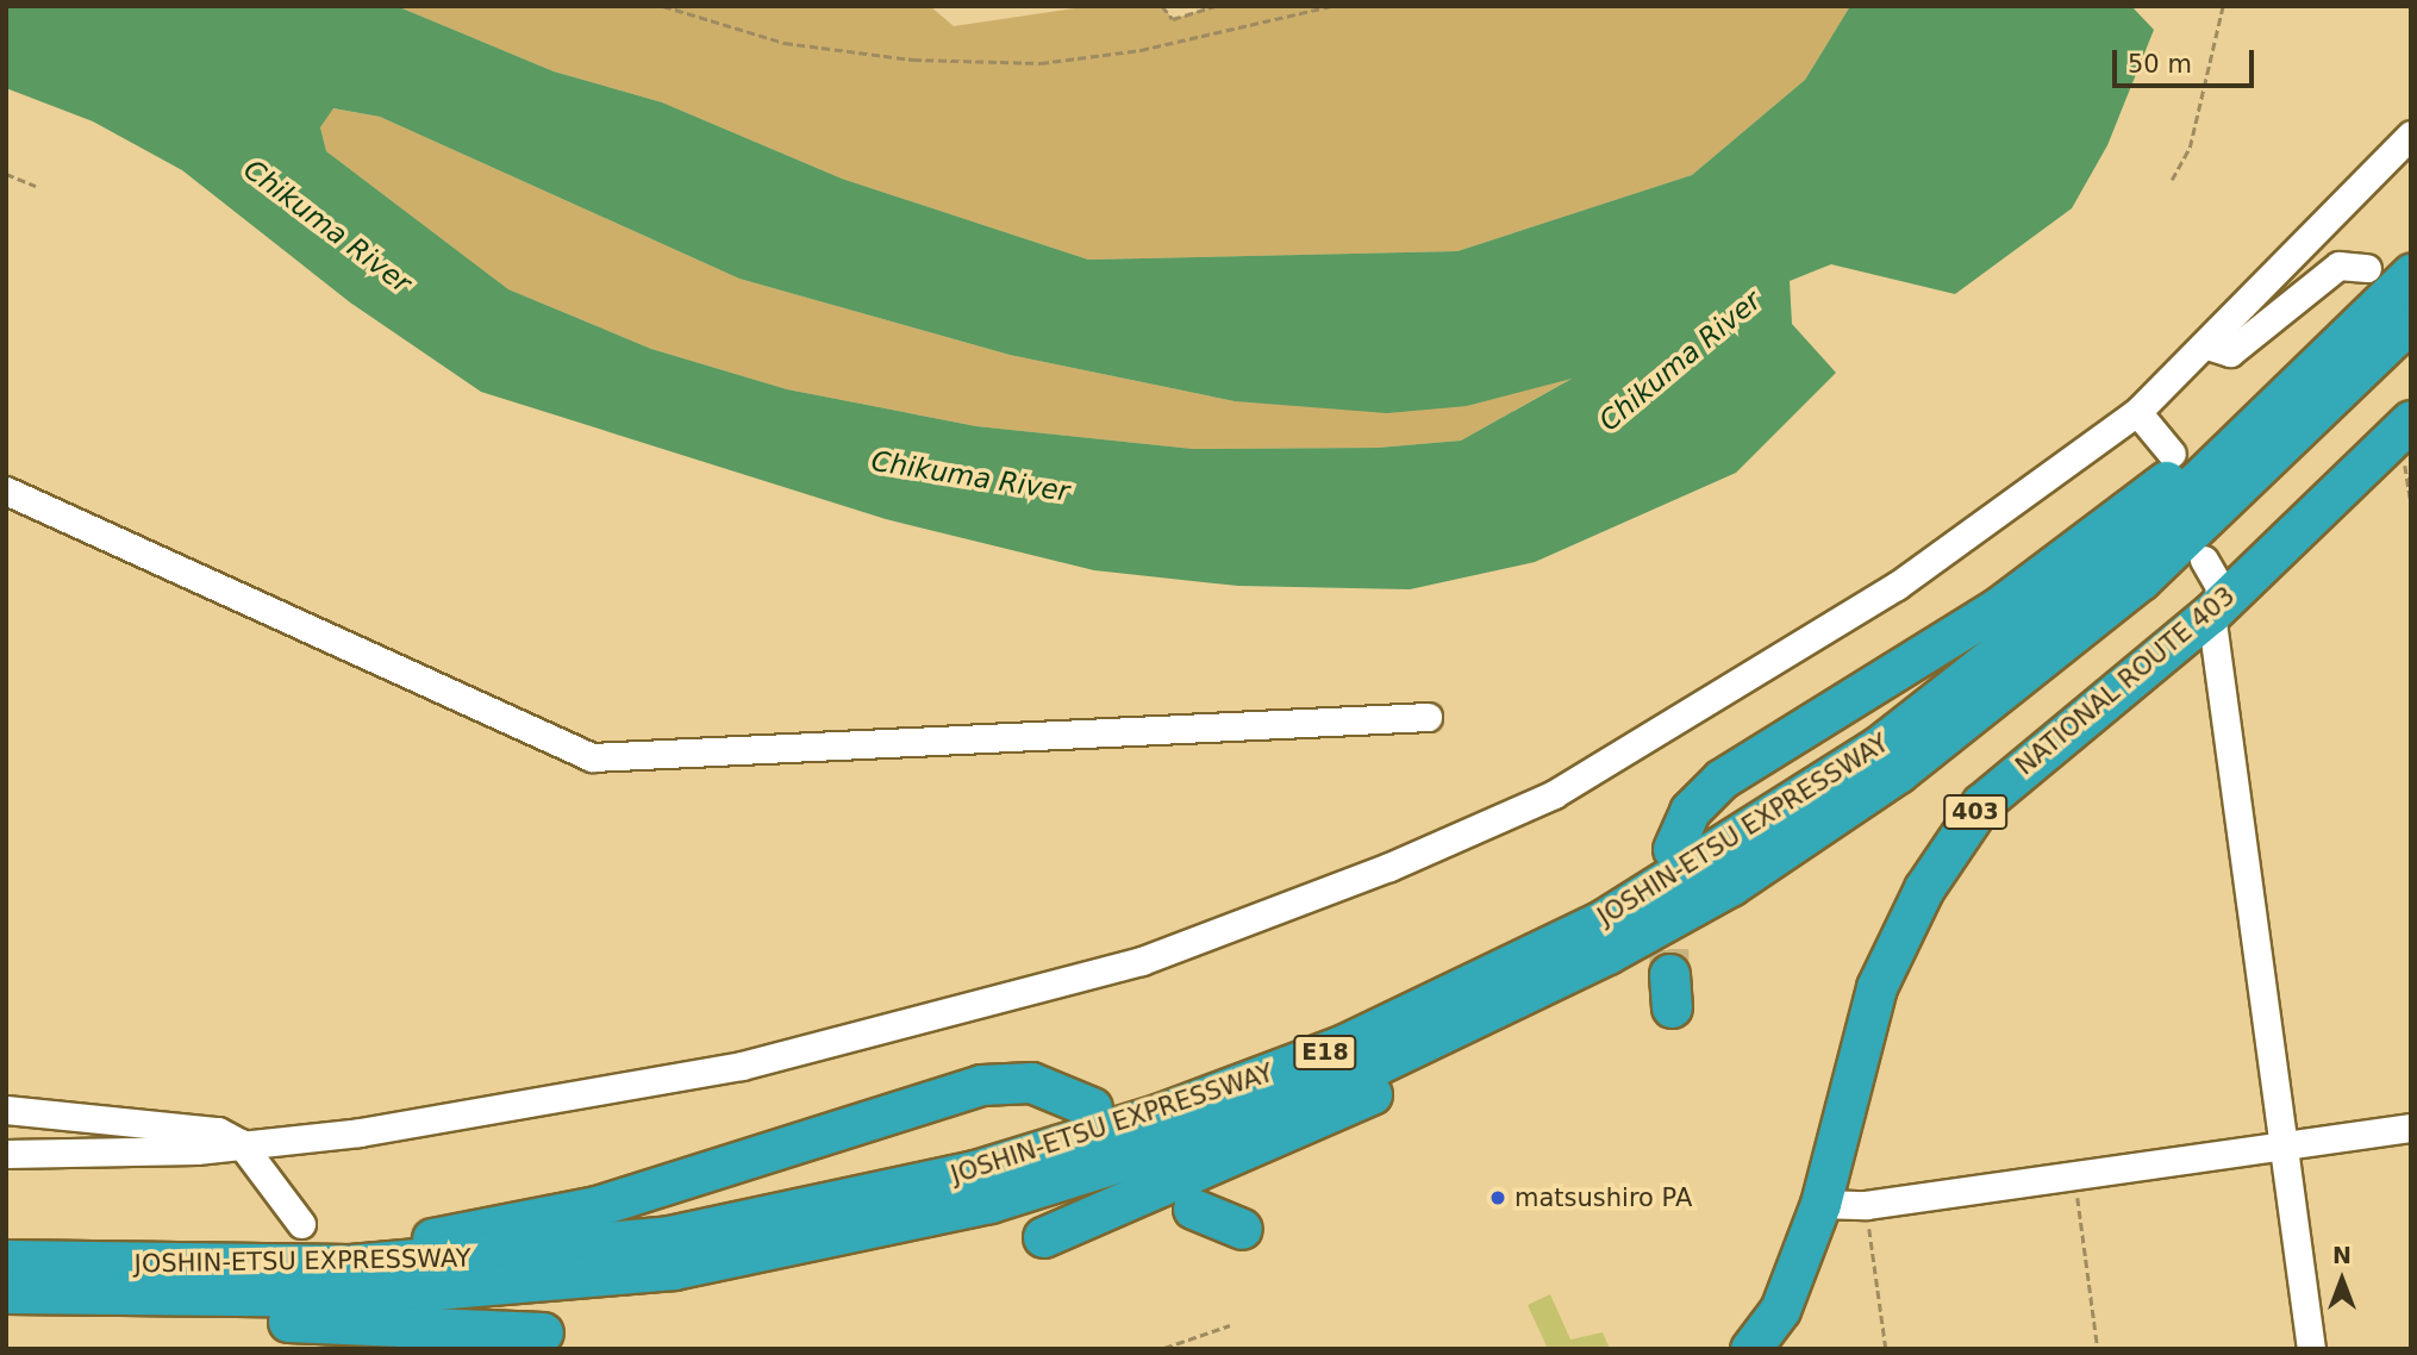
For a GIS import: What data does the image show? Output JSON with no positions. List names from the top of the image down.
{
  "streets": {
    "highway": [
      "NATIONAL ROUTE 403",
      "403",
      "JOSHIN-ETSU EXPRESSWAY",
      "E18"
    ]
  },
  "water": ["Chikuma River"],
  "places": ["matsushiro PA"],
  "scale_bar": "50 m",
  "north": "top"
}
